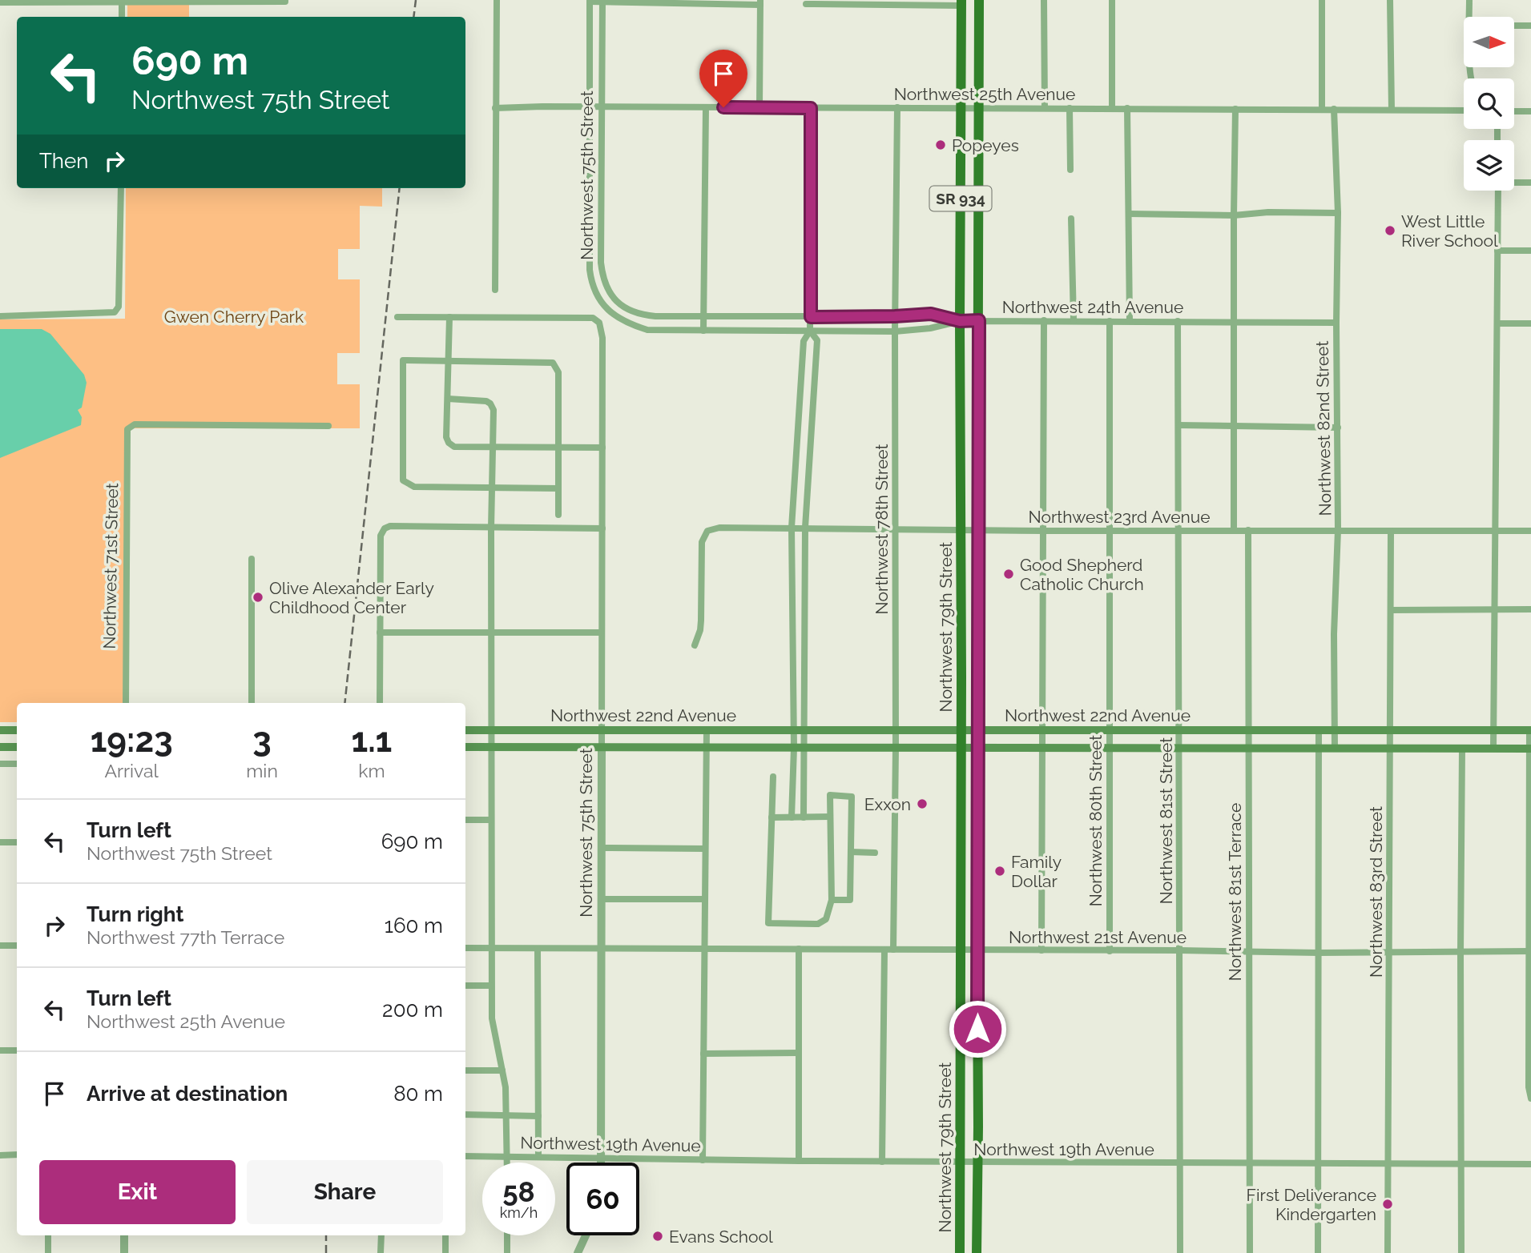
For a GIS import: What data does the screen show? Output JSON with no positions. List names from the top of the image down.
{
  "streets": {
    "main road": ["SR 934", "Northwest 79th Street", "Northwest 22nd Avenue"],
    "street": [
      "Northwest 25th Avenue",
      "Northwest 75th Street",
      "Northwest 24th Avenue",
      "Northwest 82nd Street",
      "Northwest 23rd Avenue",
      "Northwest 78th Street",
      "Northwest 71st Street",
      "Northwest 80th Street",
      "Northwest 81st Street",
      "Northwest 81st Terrace",
      "Northwest 83rd Street",
      "Northwest 21st Avenue",
      "Northwest 19th Avenue"
    ]
  },
  "crossings": [
    ["Northwest 25th Avenue", "Northwest 75th Street"],
    ["Northwest 25th Avenue", "Northwest 82nd Street"],
    ["Northwest 25th Avenue", "Northwest 78th Street"],
    ["Northwest 25th Avenue", "Northwest 79th Street"],
    ["Northwest 75th Street", "Northwest 24th Avenue"],
    ["Northwest 75th Street", "Northwest 78th Street"],
    ["Northwest 75th Street", "Northwest 79th Street"],
    ["Northwest 75th Street", "Northwest 22nd Avenue"],
    ["Northwest 75th Street", "Northwest 21st Avenue"],
    ["Northwest 75th Street", "Northwest 19th Avenue"],
    ["Northwest 24th Avenue", "Northwest 82nd Street"],
    ["Northwest 24th Avenue", "Northwest 78th Street"],
    ["Northwest 24th Avenue", "Northwest 79th Street"],
    ["Northwest 24th Avenue", "Northwest 80th Street"],
    ["Northwest 24th Avenue", "Northwest 81st Street"],
    ["Northwest 82nd Street", "Northwest 23rd Avenue"],
    ["Northwest 82nd Street", "Northwest 22nd Avenue"],
    ["Northwest 23rd Avenue", "Northwest 78th Street"],
    ["Northwest 23rd Avenue", "Northwest 79th Street"],
    ["Northwest 23rd Avenue", "Northwest 80th Street"],
    ["Northwest 23rd Avenue", "Northwest 81st Street"],
    ["Northwest 23rd Avenue", "Northwest 81st Terrace"],
    ["Northwest 23rd Avenue", "Northwest 83rd Street"],
    ["Northwest 78th Street", "Northwest 22nd Avenue"],
    ["Northwest 78th Street", "Northwest 21st Avenue"],
    ["Northwest 79th Street", "Northwest 22nd Avenue"],
    ["Northwest 79th Street", "Northwest 21st Avenue"],
    ["Northwest 79th Street", "Northwest 19th Avenue"],
    ["Northwest 22nd Avenue", "Northwest 80th Street"],
    ["Northwest 22nd Avenue", "Northwest 81st Street"],
    ["Northwest 22nd Avenue", "Northwest 81st Terrace"],
    ["Northwest 22nd Avenue", "Northwest 83rd Street"],
    ["Northwest 80th Street", "Northwest 21st Avenue"],
    ["Northwest 81st Street", "Northwest 21st Avenue"],
    ["Northwest 81st Street", "Northwest 19th Avenue"],
    ["Northwest 81st Terrace", "Northwest 21st Avenue"],
    ["Northwest 81st Terrace", "Northwest 19th Avenue"],
    ["Northwest 83rd Street", "Northwest 21st Avenue"],
    ["Northwest 83rd Street", "Northwest 19th Avenue"]
  ],
  "parks": ["Gwen Cherry Park"],
  "places": [
    "Popeyes",
    "West Little River School",
    "Good Shepherd Catholic Church",
    "Olive Alexander Early Childhood Center",
    "Exxon",
    "Family Dollar",
    "First Deliverance Kindergarten",
    "Evans School"
  ],
  "north": "right",
  "page": {
    "turn": ["690 m", "Northwest 75th Street"],
    "then": "Then",
    "eta": [
      "19:23",
      "Arrival",
      "3",
      "min",
      "1.1",
      "km"
    ],
    "list": [
      {
        "name": "Turn left",
        "note": "Northwest 75th Street",
        "value": "690 m"
      },
      {
        "name": "Turn right",
        "note": "Northwest 77th Terrace",
        "value": "160 m"
      },
      {
        "name": "Turn left",
        "note": "Northwest 25th Avenue",
        "value": "200 m"
      },
      {
        "name": "Arrive at destination",
        "value": "80 m"
      }
    ],
    "buttons": ["Exit", "Share"],
    "speed": "58 km/h",
    "limit": "60"
  }
}
